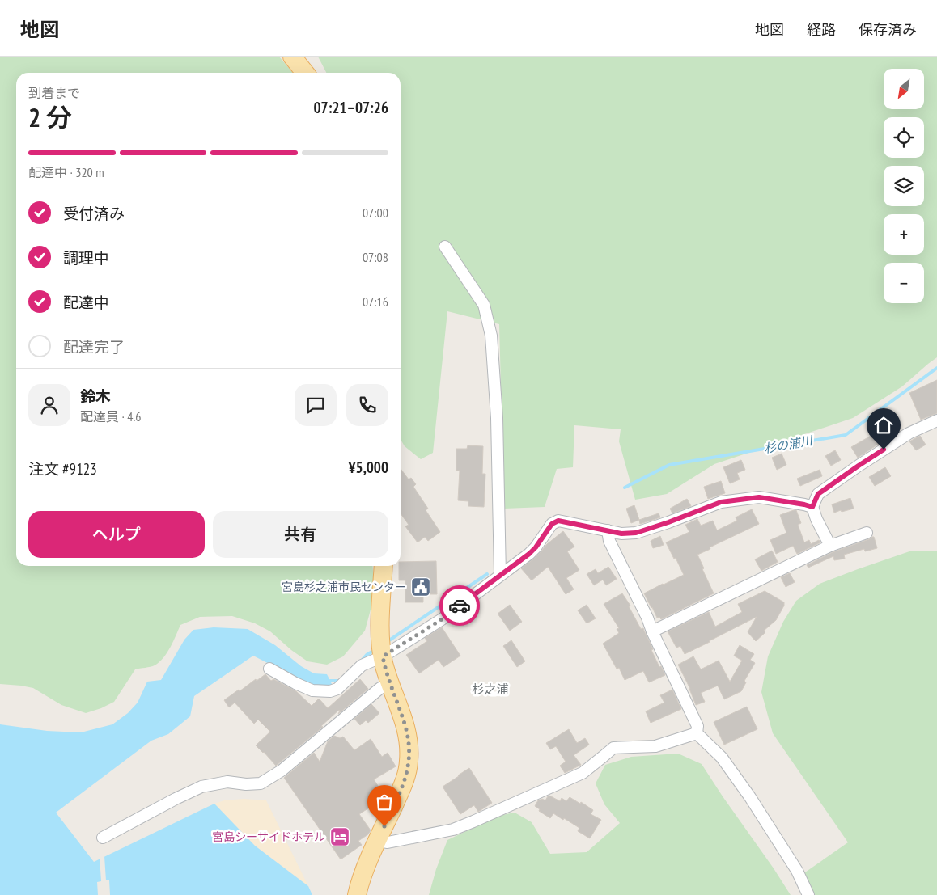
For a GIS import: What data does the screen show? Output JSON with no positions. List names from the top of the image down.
{
  "districts": ["杉之浦"],
  "water": ["杉の浦川"],
  "places": {
    "public building": ["宮島杉之浦市民センター"],
    "hotel": ["宮島シーサイドホテル"]
  },
  "north": "bottom left",
  "page": {
    "header": "地図",
    "nav": ["地図", "経路", "保存済み"],
    "map_buttons": ["+", "−"],
    "heading": ["2 分", "到着まで", "07:21–07:26"],
    "panel": [
      "鈴木",
      "配達員 · 4.6",
      "注文 #9123",
      "¥5,000"
    ],
    "bar": "配達中 · 320 m",
    "list": [
      ["受付済み", "07:00"],
      ["調理中", "07:08"],
      ["配達中", "07:16"],
      "配達完了"
    ],
    "buttons": ["ヘルプ", "共有"]
  }
}
